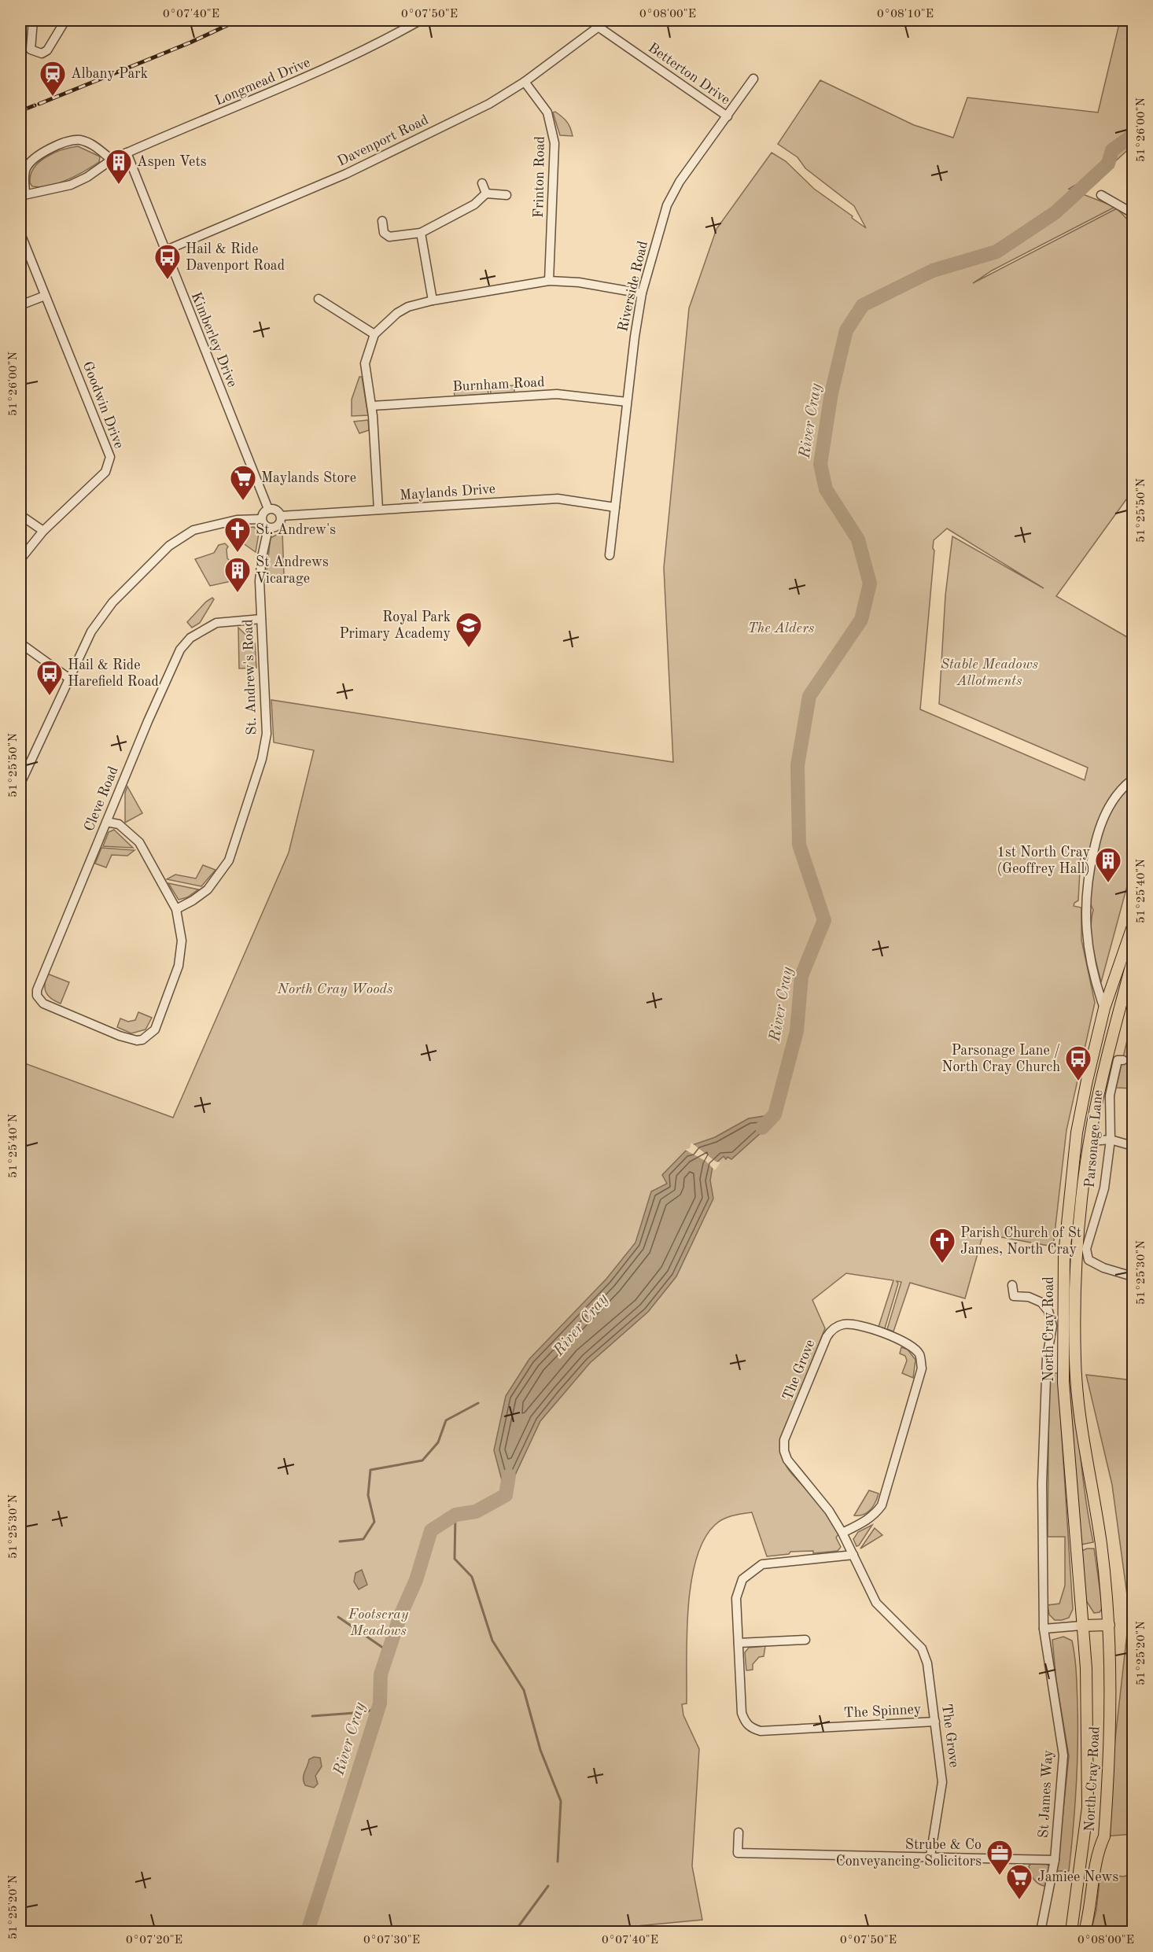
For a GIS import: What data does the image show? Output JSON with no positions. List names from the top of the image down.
{
  "streets": {
    "main road": ["North Cray Road"],
    "street": [
      "Betterton Drive",
      "Longmead Drive",
      "Davenport Road",
      "Frinton Road",
      "Riverside Road",
      "Kimberley Drive",
      "Burnham Road",
      "Goodwin Drive",
      "Maylands Drive",
      "St. Andrew's Road",
      "Cleve Road",
      "Parsonage Lane",
      "The Grove",
      "The Spinney",
      "St James Way"
    ]
  },
  "crossings": [
    ["Betterton Drive", "Davenport Road"],
    ["Betterton Drive", "Riverside Road"],
    ["Longmead Drive", "Kimberley Drive"],
    ["Davenport Road", "Frinton Road"],
    ["Davenport Road", "Kimberley Drive"],
    ["Riverside Road", "Burnham Road"],
    ["Riverside Road", "Maylands Drive"],
    ["Kimberley Drive", "Maylands Drive"],
    ["Kimberley Drive", "St. Andrew's Road"],
    ["Maylands Drive", "St. Andrew's Road"],
    ["St. Andrew's Road", "Cleve Road"],
    ["The Grove", "The Spinney"]
  ],
  "water": ["River Cray"],
  "parks": [
    "The Alders",
    "Stable Meadows Allotments",
    "North Cray Woods",
    "Footscray Meadows"
  ],
  "places": {
    "station": ["Albany Park"],
    "building": ["Aspen Vets", "St Andrews Vicarage", "1st North Cray (Geoffrey Hall)"],
    "bus stop": ["Hail & Ride Davenport Road", "Hail & Ride Harefield Road", "Parsonage Lane / North Cray Church"],
    "supermarket": ["Maylands Store", "Jamiee News"],
    "church": ["St. Andrew's", "Parish Church of St James, North Cray"],
    "school or university": ["Royal Park Primary Academy"],
    "office": ["Strube & Co Conveyancing Solicitors"]
  },
  "coordinates": [
    "0°07'40\"E",
    "0°07'50\"E",
    "0°08'00\"E",
    "0°08'10\"E",
    "51°26'00\"N",
    "51°25'50\"N",
    "51°25'40\"N",
    "51°25'30\"N",
    "51°25'20\"N",
    "0°07'20\"E",
    "0°07'30\"E"
  ]
}
